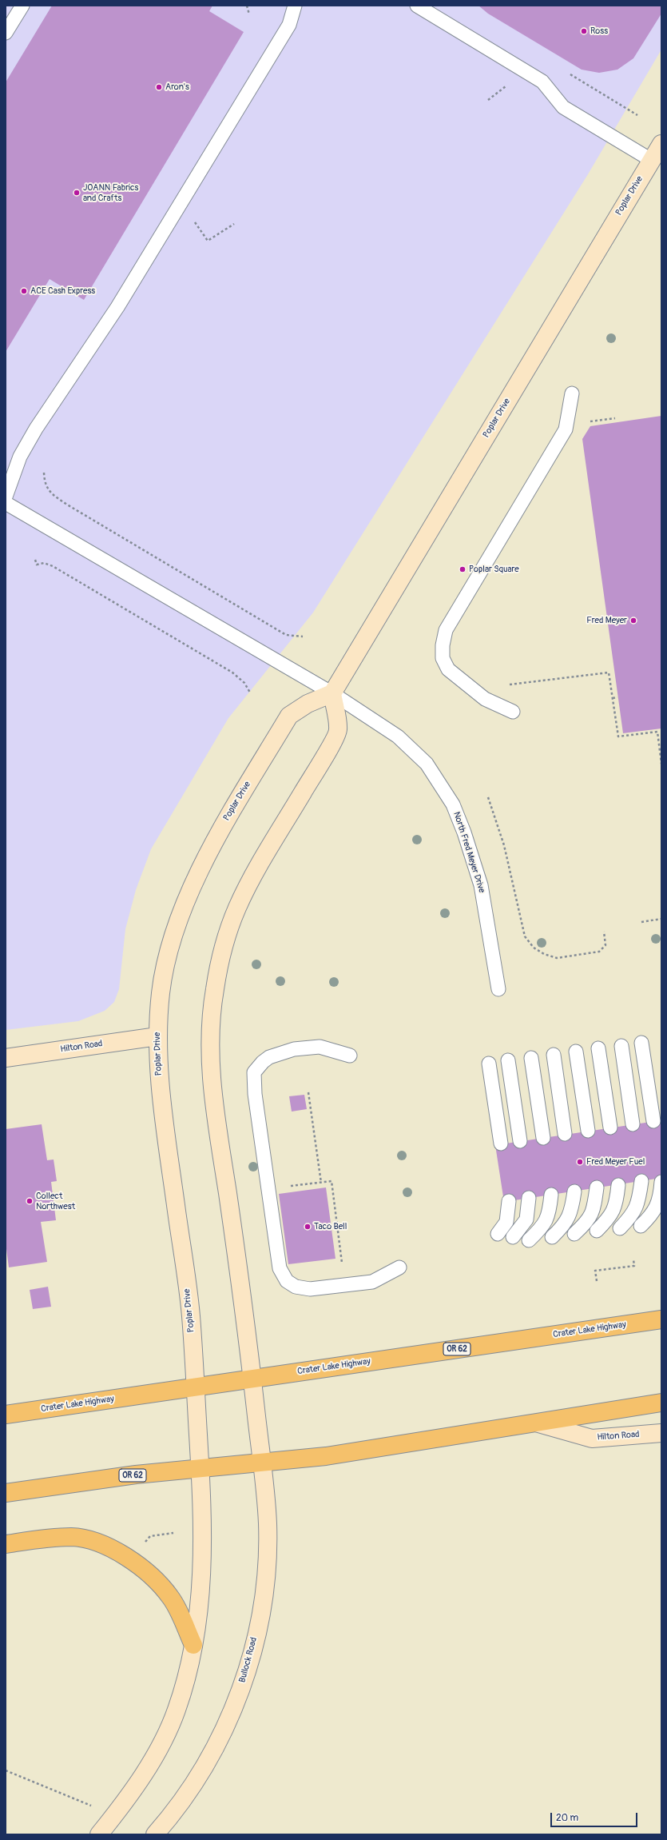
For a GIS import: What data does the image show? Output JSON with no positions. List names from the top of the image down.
{
  "streets": {
    "highway": ["Crater Lake Highway", "OR 62"],
    "main road": ["Poplar Drive", "Hilton Road", "Bullock Road"],
    "lane": ["North Fred Meyer Drive"]
  },
  "crossings": [
    ["Poplar Drive", "North Fred Meyer Drive"],
    ["Poplar Drive", "Hilton Road"],
    ["Poplar Drive", "Crater Lake Highway"],
    ["Poplar Drive", "OR 62"],
    ["Hilton Road", "OR 62"],
    ["OR 62", "Bullock Road"]
  ],
  "places": [
    "Ross",
    "Aron's",
    "JOANN Fabrics and Crafts",
    "ACE Cash Express",
    "Poplar Square",
    "Fred Meyer",
    "Fred Meyer Fuel",
    "Collect Northwest",
    "Taco Bell"
  ],
  "scale_bar": "20 m"
}
